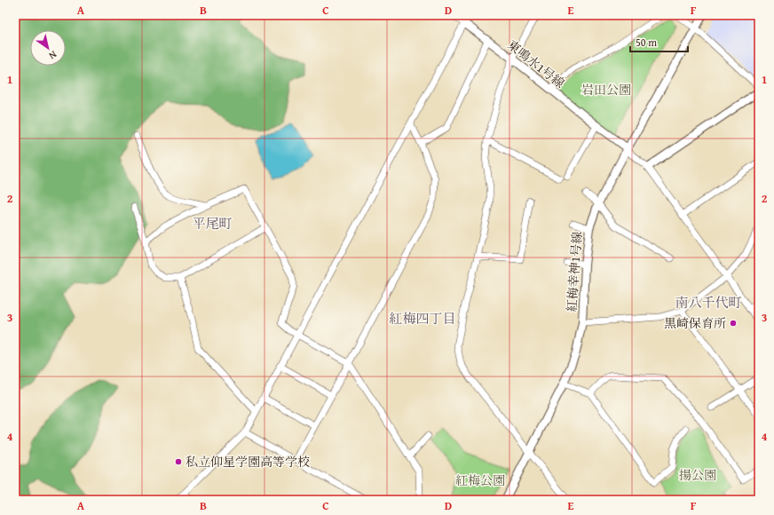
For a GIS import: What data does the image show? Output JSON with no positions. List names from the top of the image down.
{
  "streets": {
    "street": ["東鳴水1号線", "紅梅幸神1号線"]
  },
  "crossings": [
    ["東鳴水1号線", "紅梅幸神1号線"]
  ],
  "districts": ["平尾町", "南八千代町", "紅梅四丁目"],
  "parks": ["岩田公園", "揚公園", "紅梅公園"],
  "places": ["黒崎保育所", "私立仰星学園高等学校"],
  "scale_bar": "50 m",
  "north": "bottom right",
  "grid": {
    "columns": [
      "A",
      "B",
      "C",
      "D",
      "E",
      "F"
    ],
    "rows": [
      "1",
      "2",
      "3",
      "4"
    ]
  }
}
